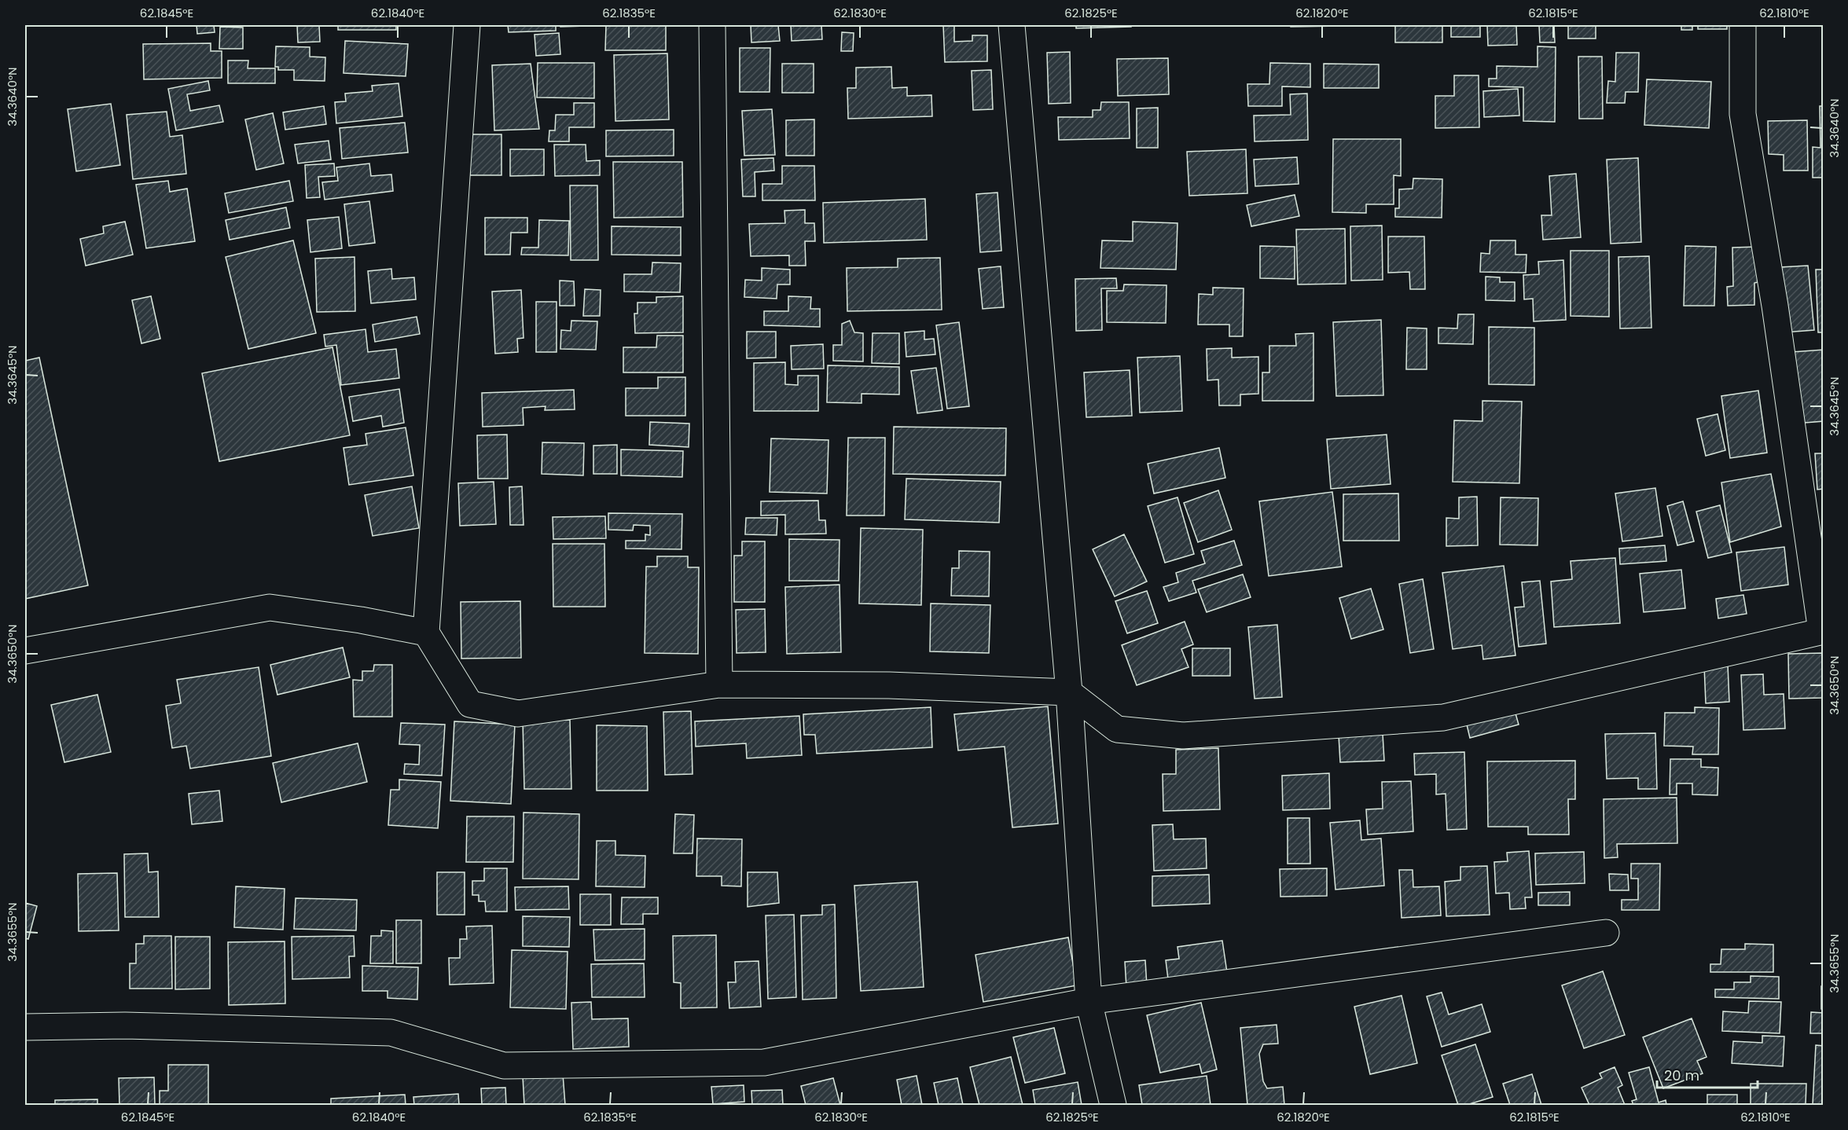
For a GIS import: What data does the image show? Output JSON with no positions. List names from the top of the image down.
{
  "scale_bar": "20 m",
  "coordinates": [
    "62.1845°E",
    "62.1840°E",
    "62.1835°E",
    "62.1830°E",
    "62.1825°E",
    "62.1820°E",
    "62.1815°E",
    "62.1810°E",
    "34.3640°N",
    "34.3645°N",
    "34.3650°N",
    "34.3655°N"
  ]
}
